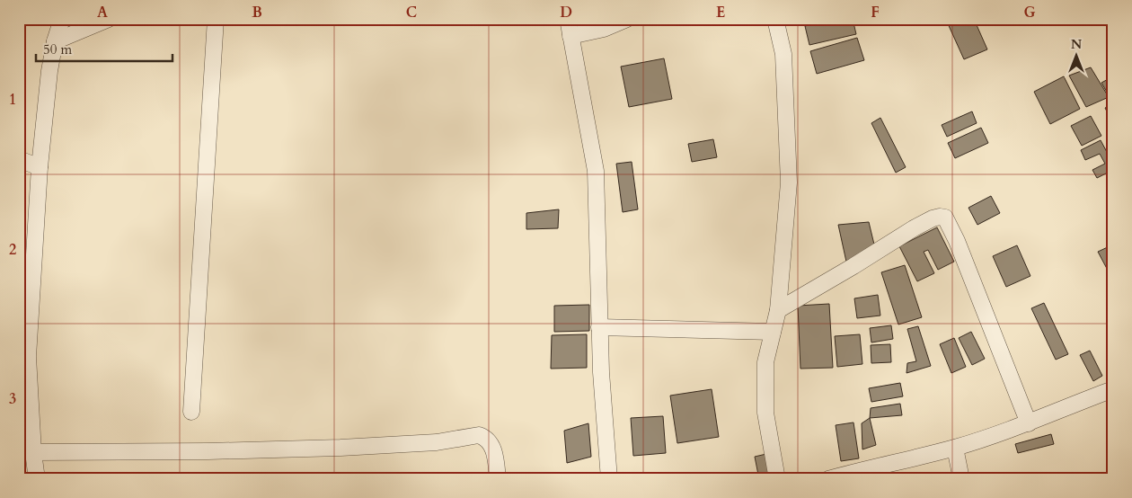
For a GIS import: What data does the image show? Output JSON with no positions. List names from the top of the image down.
{
  "scale_bar": "50 m",
  "north": "top",
  "grid": {
    "columns": [
      "A",
      "B",
      "C",
      "D",
      "E",
      "F",
      "G"
    ],
    "rows": ["1", "2", "3"]
  }
}
